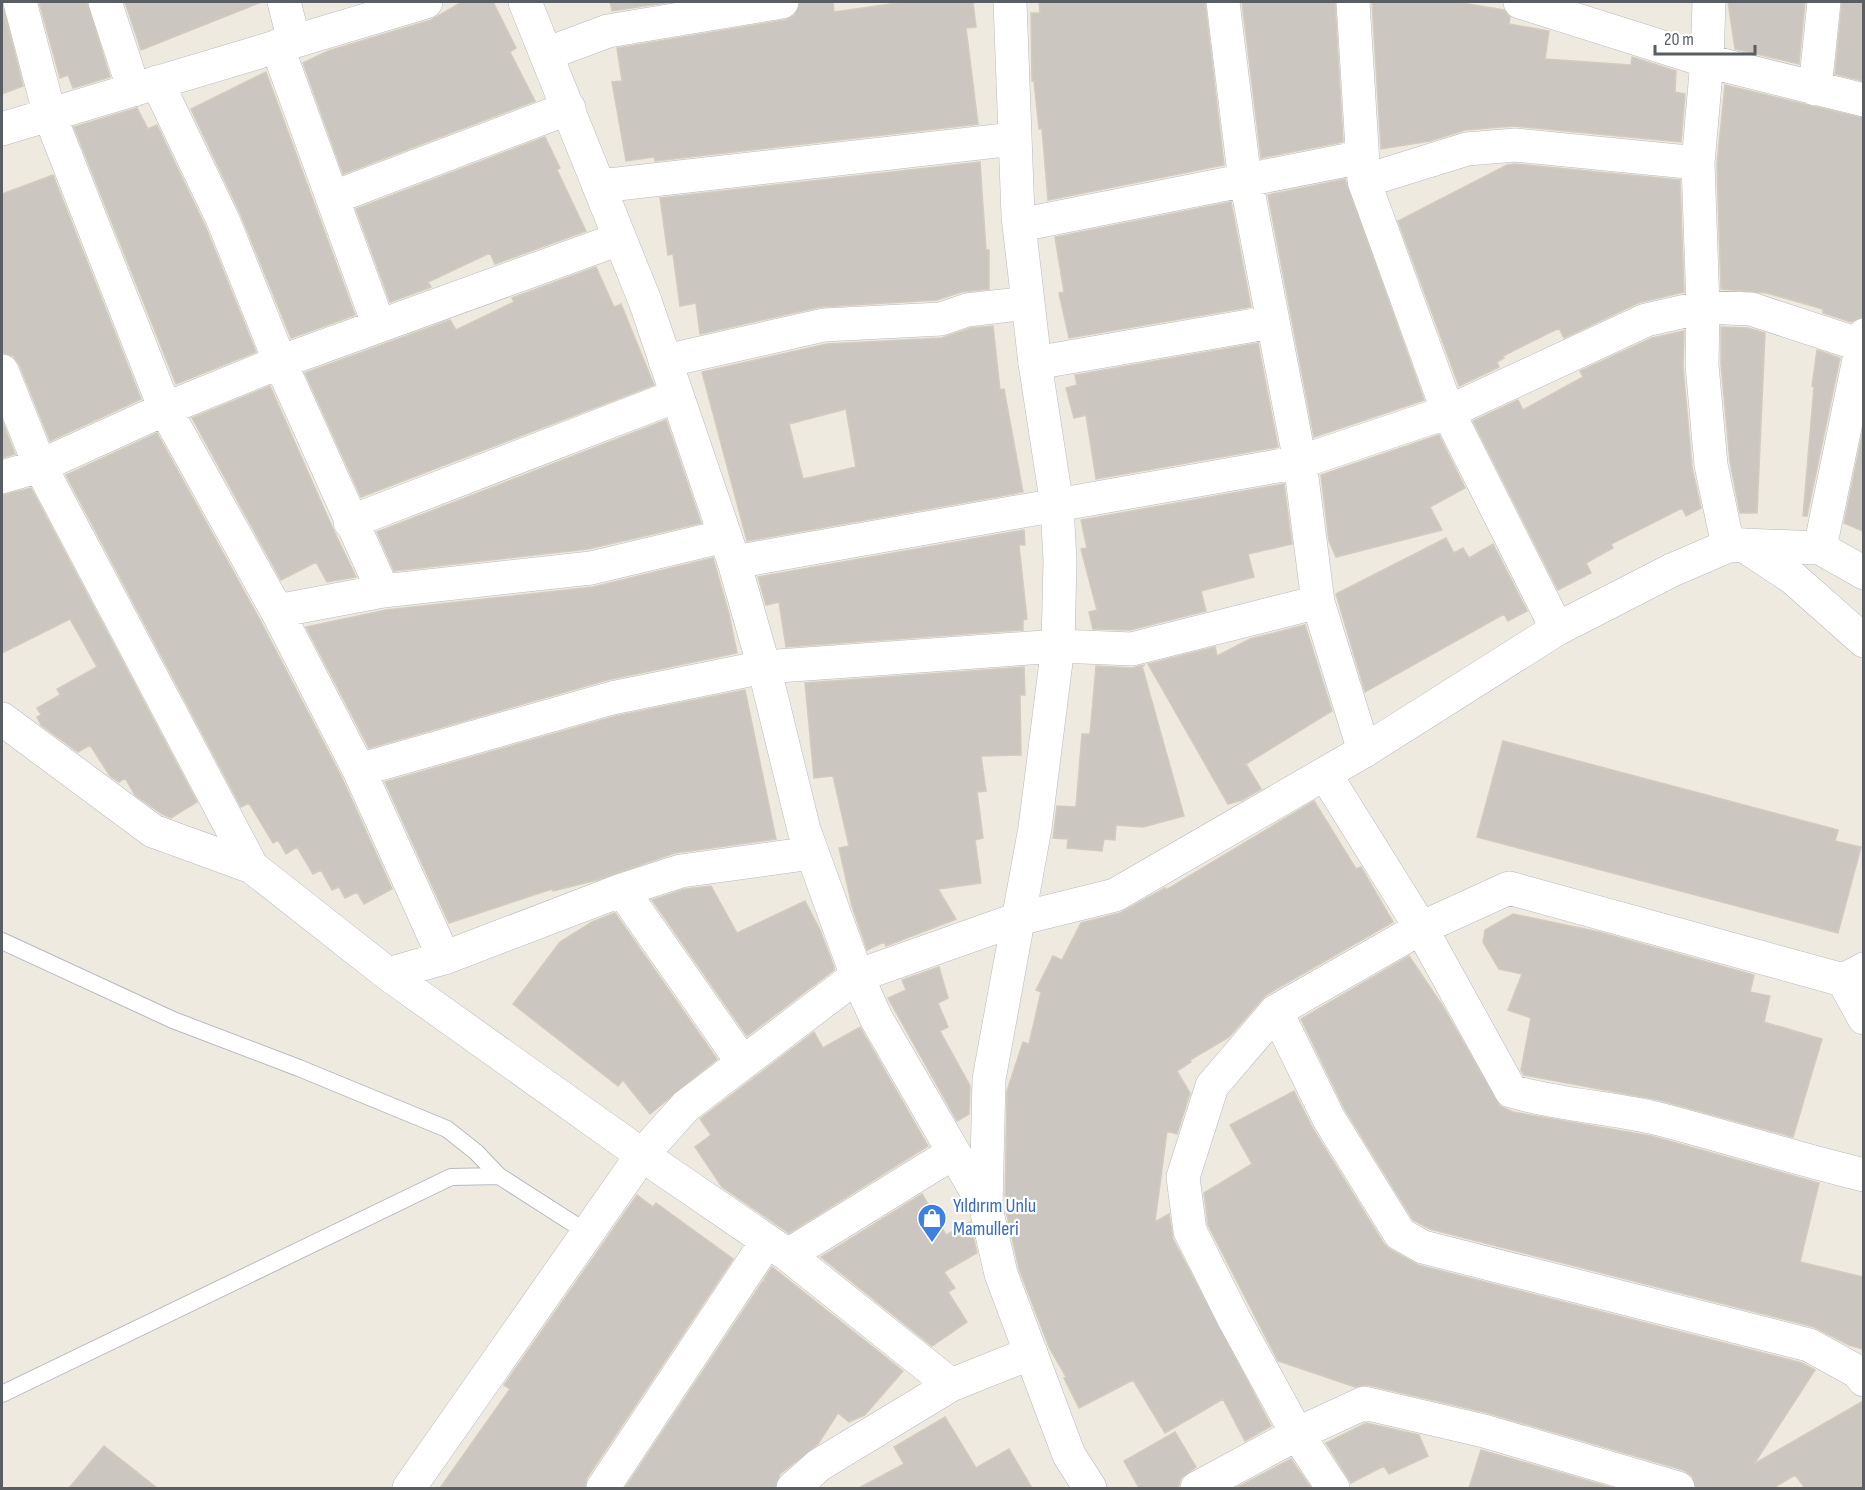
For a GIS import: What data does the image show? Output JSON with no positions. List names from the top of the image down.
{
  "places": {
    "shop": ["Yıldırım Unlu Mamulleri"]
  },
  "scale_bar": "20 m"
}
